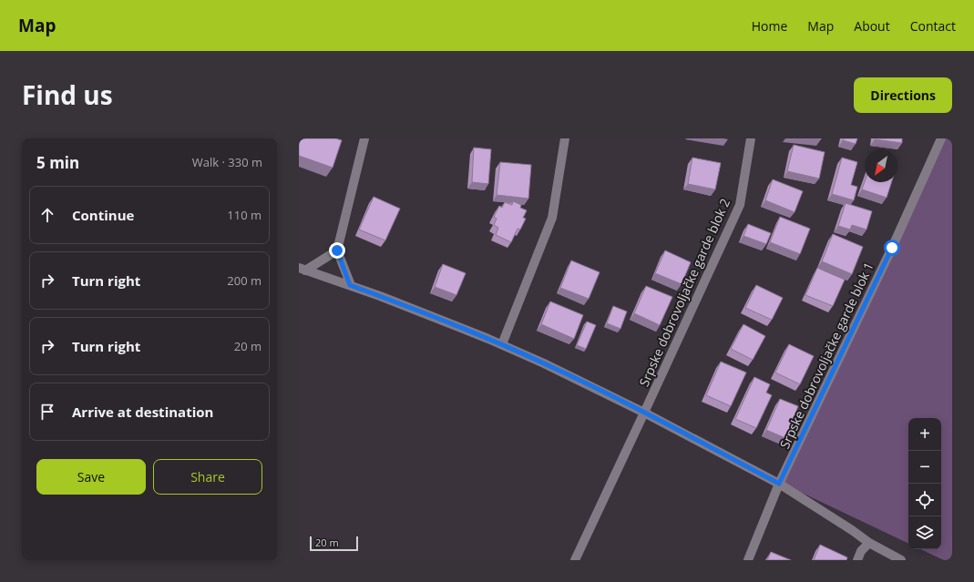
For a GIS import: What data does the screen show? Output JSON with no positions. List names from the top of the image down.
{
  "streets": {
    "street": ["Srpske dobrovoljačke garde blok 2", "Srpske dobrovoljačke garde blok 1"]
  },
  "scale_bar": "20 m",
  "north": "bottom left",
  "page": {
    "header": "Map",
    "nav": [
      "Home",
      "Map",
      "About",
      "Contact"
    ],
    "title": "Find us",
    "buttons": [
      "Directions",
      ["Save", "Share"]
    ],
    "heading": ["5 min", "Walk · 330 m"],
    "list": [
      ["Continue", "110 m"],
      ["Turn right", "200 m"],
      ["Turn right", "20 m"],
      "Arrive at destination"
    ],
    "map_buttons": ["+", "−"],
    "scale": "20 m"
  }
}
